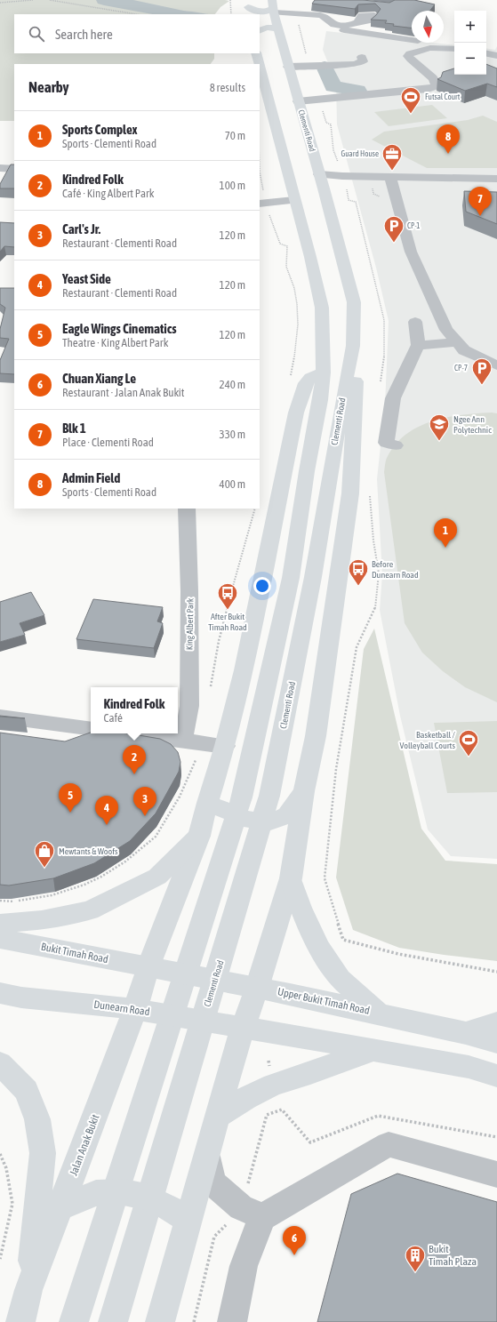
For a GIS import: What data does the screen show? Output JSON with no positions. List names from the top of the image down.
{
  "streets": {
    "main road": [
      "Clementi Road",
      "Bukit Timah Road",
      "Upper Bukit Timah Road",
      "Dunearn Road",
      "Jalan Anak Bukit"
    ],
    "street": ["King Albert Park"]
  },
  "crossings": [
    ["Clementi Road", "Upper Bukit Timah Road"],
    ["Bukit Timah Road", "Upper Bukit Timah Road"],
    ["Bukit Timah Road", "Jalan Anak Bukit"],
    ["Upper Bukit Timah Road", "Jalan Anak Bukit"],
    ["Dunearn Road", "Jalan Anak Bukit"]
  ],
  "places": {
    "sports": ["Futsal Court", "Basketball / Volleyball Courts"],
    "office": ["Guard House"],
    "parking": ["CP-1", "CP-7"],
    "school or university": ["Ngee Ann Polytechnic"],
    "bus stop": ["Before Dunearn Road", "After Bukit Timah Road"],
    "shop": ["Mewtants & Woofs"],
    "building": ["Bukit Timah Plaza"]
  },
  "north": "bottom",
  "page": {
    "map_buttons": ["+", "−"],
    "search": "Search here",
    "heading": ["Nearby", "8 results"],
    "list": [
      {
        "mark": "1",
        "name": "Sports Complex",
        "note": "Sports · Clementi Road",
        "value": "70 m"
      },
      {
        "mark": "2",
        "name": "Kindred Folk",
        "note": "Café · King Albert Park",
        "value": "100 m"
      },
      {
        "mark": "3",
        "name": "Carl's Jr.",
        "note": "Restaurant · Clementi Road",
        "value": "120 m"
      },
      {
        "mark": "4",
        "name": "Yeast Side",
        "note": "Restaurant · Clementi Road",
        "value": "120 m"
      },
      {
        "mark": "5",
        "name": "Eagle Wings Cinematics",
        "note": "Theatre · King Albert Park",
        "value": "120 m"
      },
      {
        "mark": "6",
        "name": "Chuan Xiang Le",
        "note": "Restaurant · Jalan Anak Bukit",
        "value": "240 m"
      },
      {
        "mark": "7",
        "name": "Blk 1",
        "note": "Place · Clementi Road",
        "value": "330 m"
      },
      {
        "mark": "8",
        "name": "Admin Field",
        "note": "Sports · Clementi Road",
        "value": "400 m"
      }
    ],
    "pins": [
      "8",
      "7",
      "1",
      "2",
      "5",
      "3",
      "4",
      "6"
    ],
    "popup": ["Kindred Folk", "Café"]
  }
}
